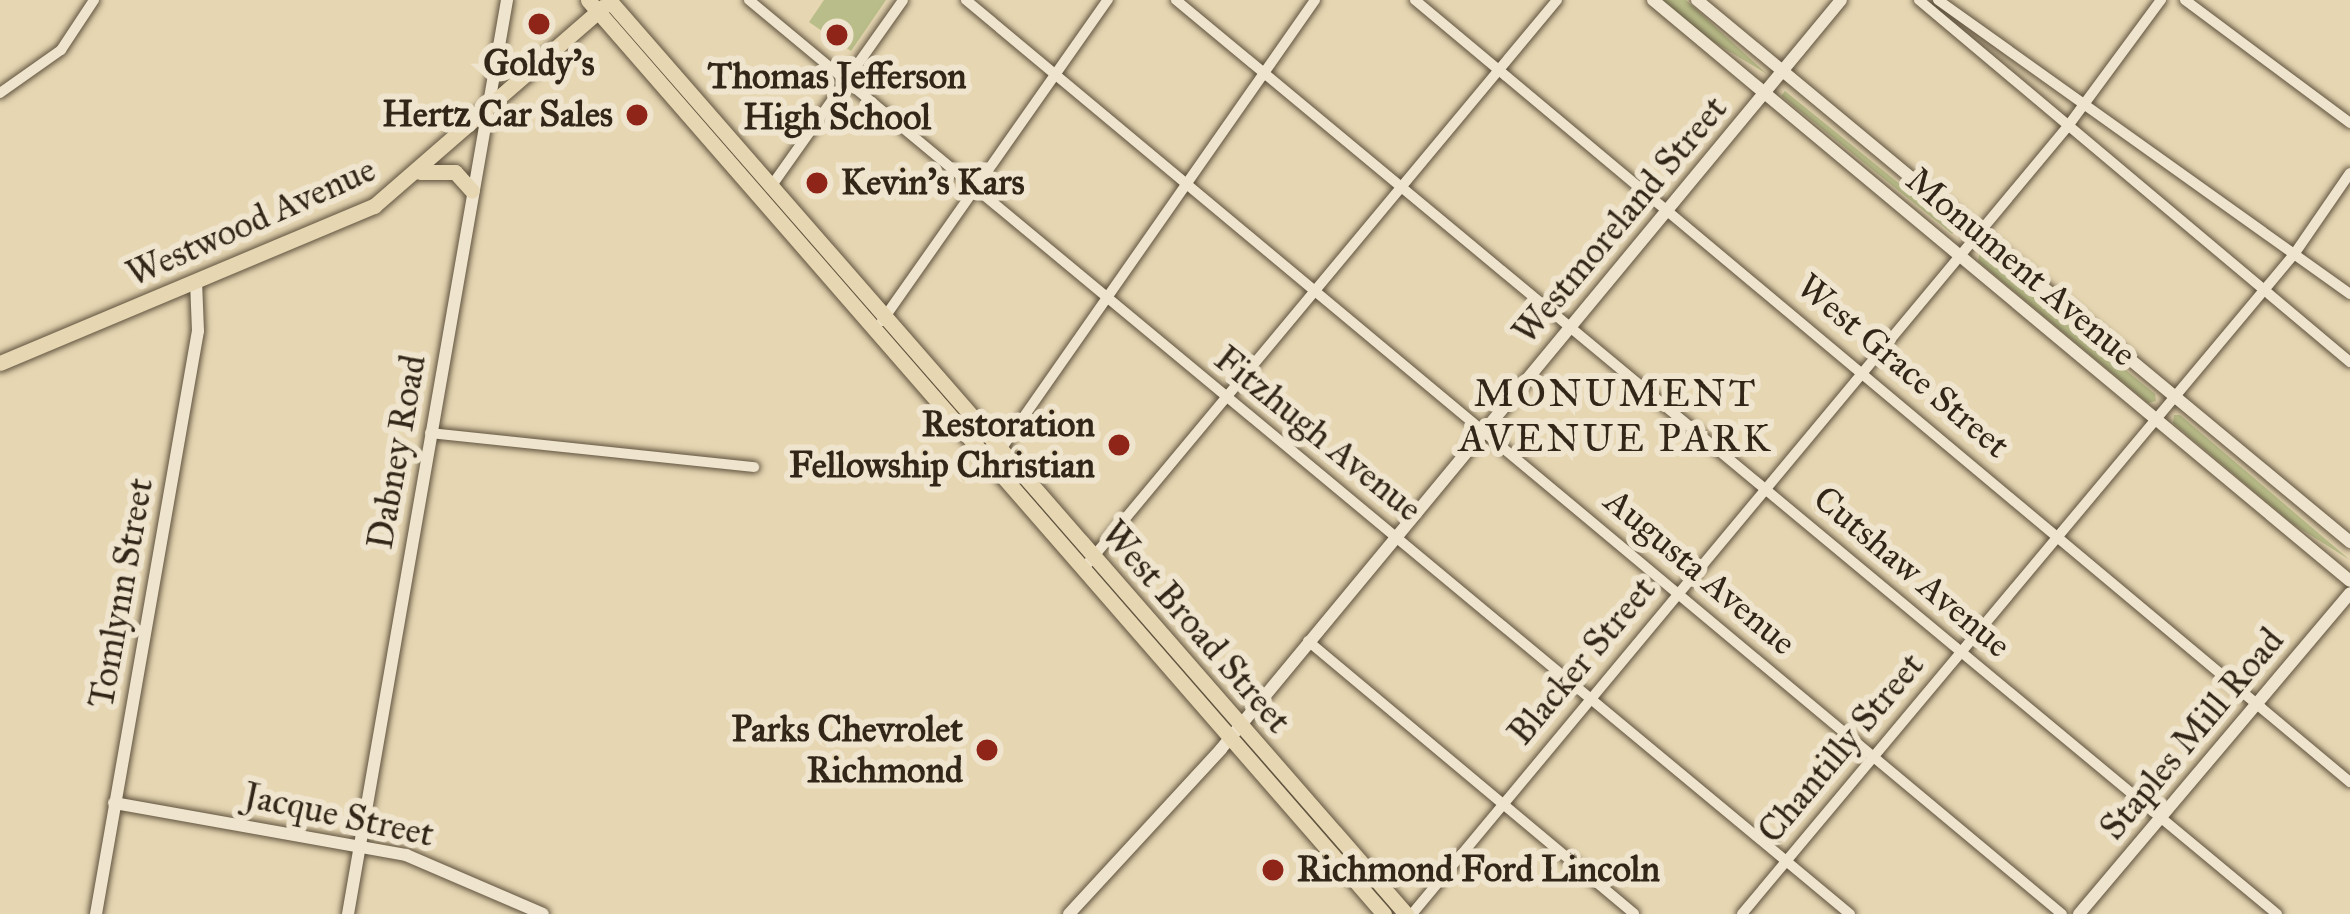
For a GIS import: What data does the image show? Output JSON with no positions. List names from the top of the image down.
{
  "streets": {
    "main road": ["Westwood Avenue", "West Broad Street"],
    "street": [
      "Westmoreland Street",
      "Monument Avenue",
      "West Grace Street",
      "Fitzhugh Avenue",
      "Dabney Road",
      "Augusta Avenue",
      "Cutshaw Avenue",
      "Tomlynn Street",
      "Blacker Street",
      "Staples Mill Road",
      "Chantilly Street",
      "Jacque Street"
    ]
  },
  "crossings": [
    ["Westmoreland Street", "Monument Avenue"],
    ["Westmoreland Street", "West Grace Street"],
    ["Westmoreland Street", "Fitzhugh Avenue"],
    ["Westmoreland Street", "Augusta Avenue"],
    ["Westmoreland Street", "Cutshaw Avenue"],
    ["Westmoreland Street", "West Broad Street"],
    ["Westwood Avenue", "Dabney Road"],
    ["Westwood Avenue", "Tomlynn Street"],
    ["Westwood Avenue", "West Broad Street"],
    ["Monument Avenue", "Blacker Street"],
    ["Monument Avenue", "Chantilly Street"],
    ["West Grace Street", "Blacker Street"],
    ["West Grace Street", "Staples Mill Road"],
    ["West Grace Street", "Chantilly Street"],
    ["Fitzhugh Avenue", "Blacker Street"],
    ["Fitzhugh Avenue", "Chantilly Street"],
    ["Dabney Road", "Jacque Street"],
    ["Augusta Avenue", "Blacker Street"],
    ["Augusta Avenue", "Chantilly Street"],
    ["Cutshaw Avenue", "Blacker Street"],
    ["Cutshaw Avenue", "Staples Mill Road"],
    ["Cutshaw Avenue", "Chantilly Street"],
    ["Tomlynn Street", "Jacque Street"],
    ["West Broad Street", "Blacker Street"]
  ],
  "districts": ["MONUMENT AVENUE PARK"],
  "places": [
    "Goldy's",
    "Thomas Jefferson High School",
    "Hertz Car Sales",
    "Kevin's Kars",
    "Restoration Fellowship Christian",
    "Parks Chevrolet Richmond",
    "Richmond Ford Lincoln"
  ]
}
